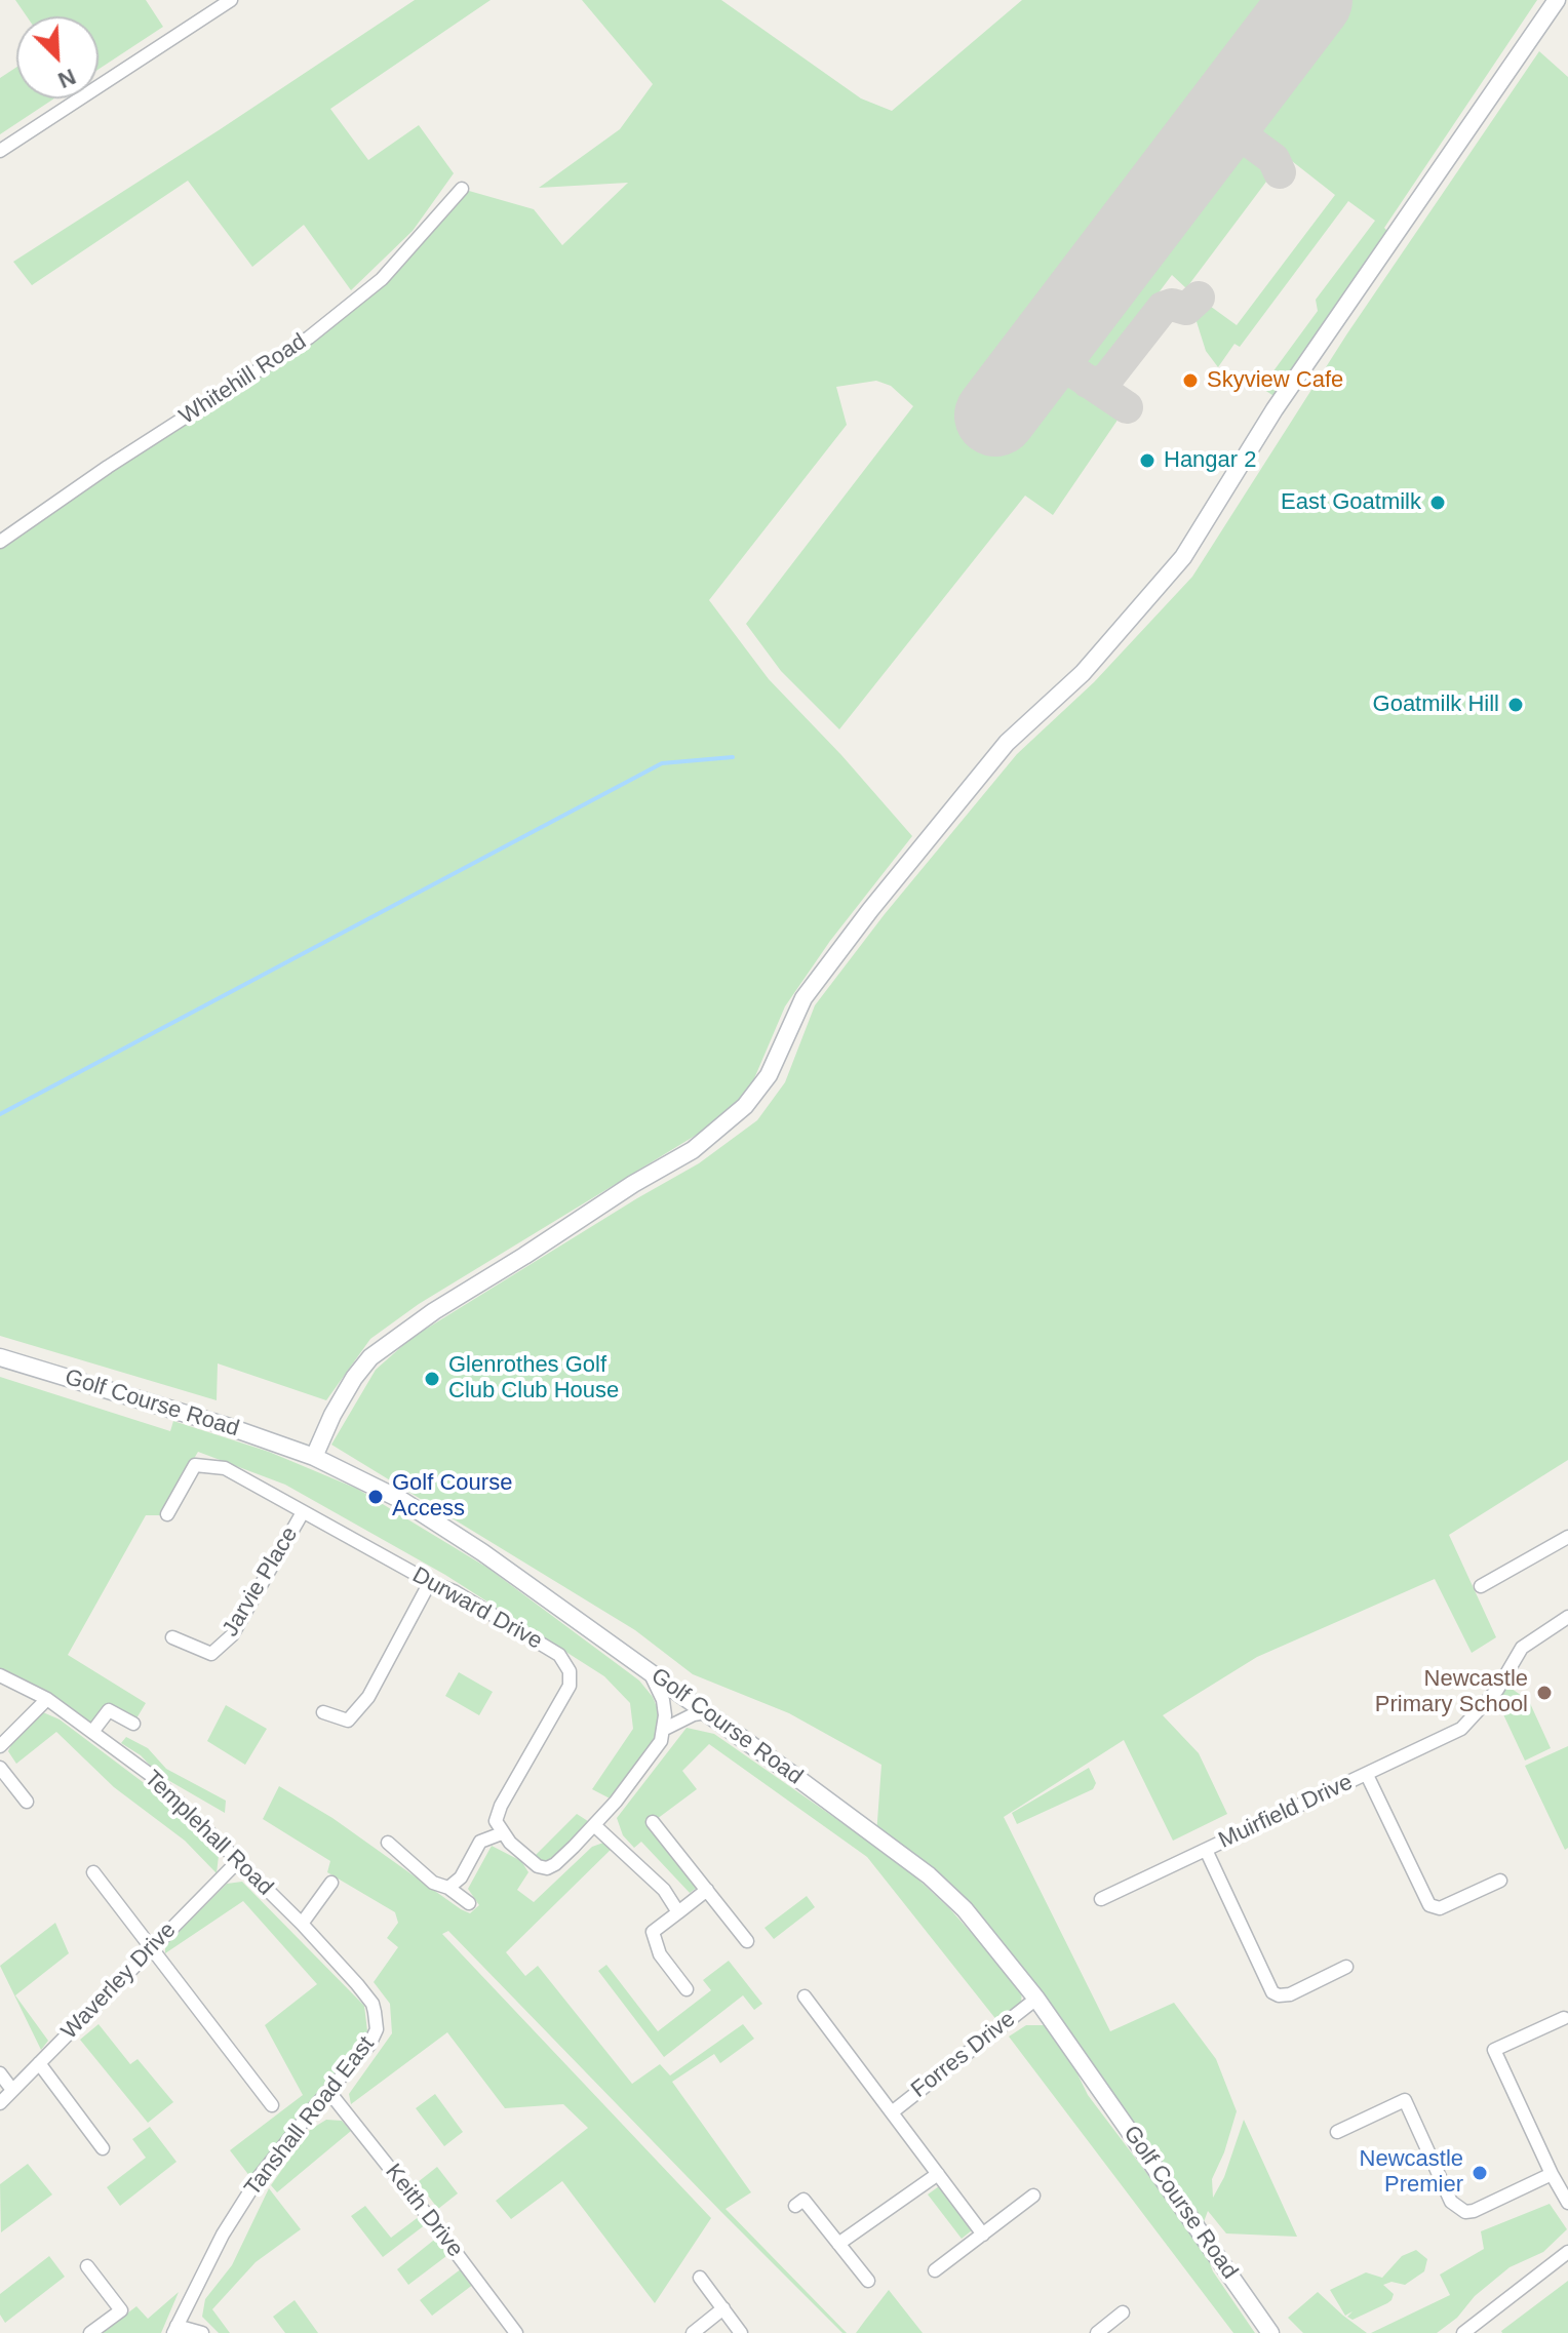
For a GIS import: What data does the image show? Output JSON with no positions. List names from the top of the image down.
{
  "streets": {
    "street": [
      "Whitehill Road",
      "Golf Course Road",
      "Jarvie Place",
      "Durward Drive",
      "Muirfield Drive",
      "Templehall Road",
      "Waverley Drive",
      "Forres Drive",
      "Tanshall Road East",
      "Keith Drive"
    ]
  },
  "crossings": [
    ["Golf Course Road", "Forres Drive"],
    ["Jarvie Place", "Durward Drive"],
    ["Templehall Road", "Waverley Drive"],
    ["Templehall Road", "Tanshall Road East"],
    ["Tanshall Road East", "Keith Drive"]
  ],
  "places": [
    "Skyview Cafe",
    "Hangar 2",
    "East Goatmilk",
    "Goatmilk Hill",
    "Glenrothes Golf Club Club House",
    "Golf Course Access",
    "Newcastle Primary School",
    "Newcastle Premier"
  ],
  "north": "bottom right"
}
